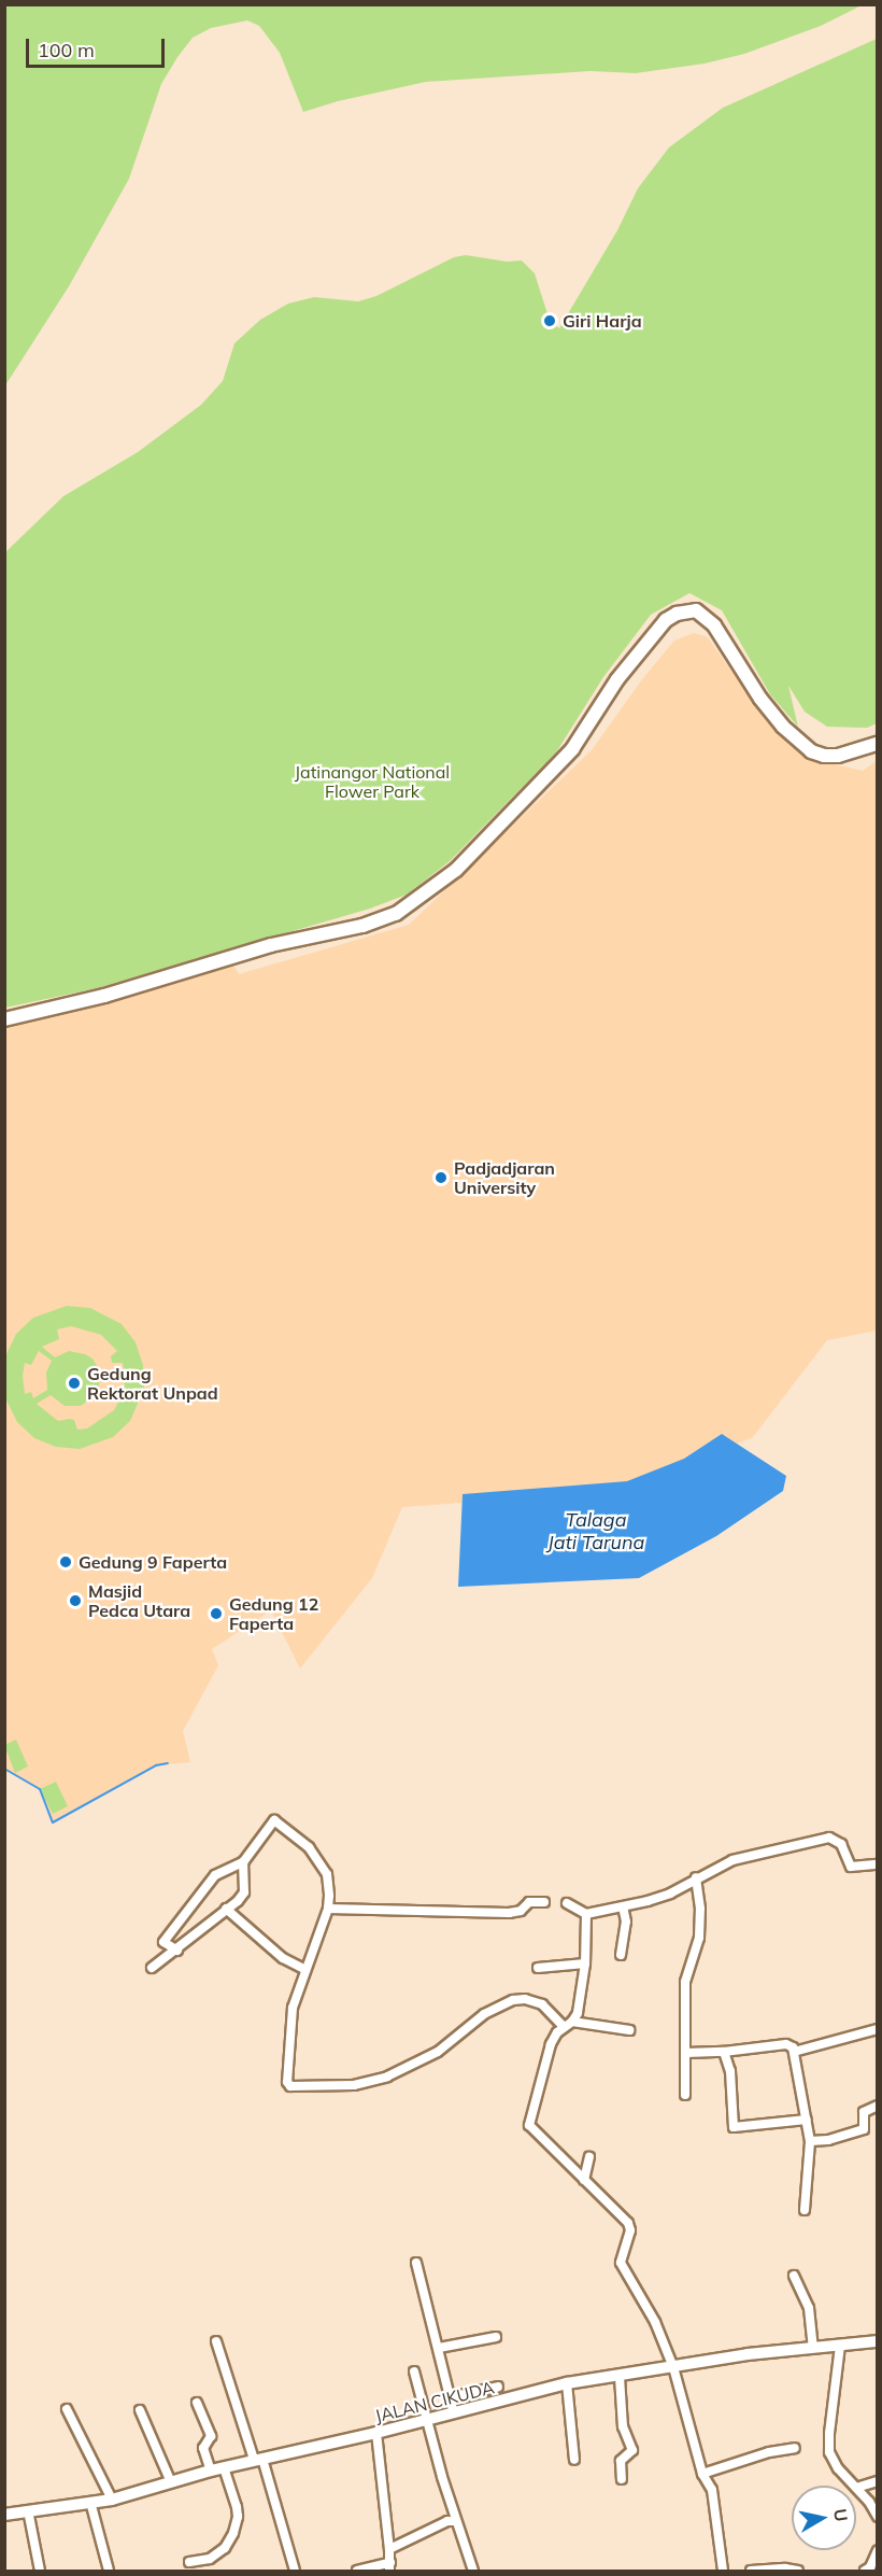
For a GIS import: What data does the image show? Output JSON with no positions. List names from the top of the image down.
{
  "streets": {
    "street": ["JALAN CIKUDA"]
  },
  "water": ["Talaga Jati Taruna"],
  "parks": ["Jatinangor National Flower Park"],
  "places": [
    "Giri Harja",
    "Padjadjaran University",
    "Gedung Rektorat Unpad",
    "Gedung 9 Faperta",
    "Masjid Pedca Utara",
    "Gedung 12 Faperta"
  ],
  "scale_bar": "100 m",
  "north": "right"
}
